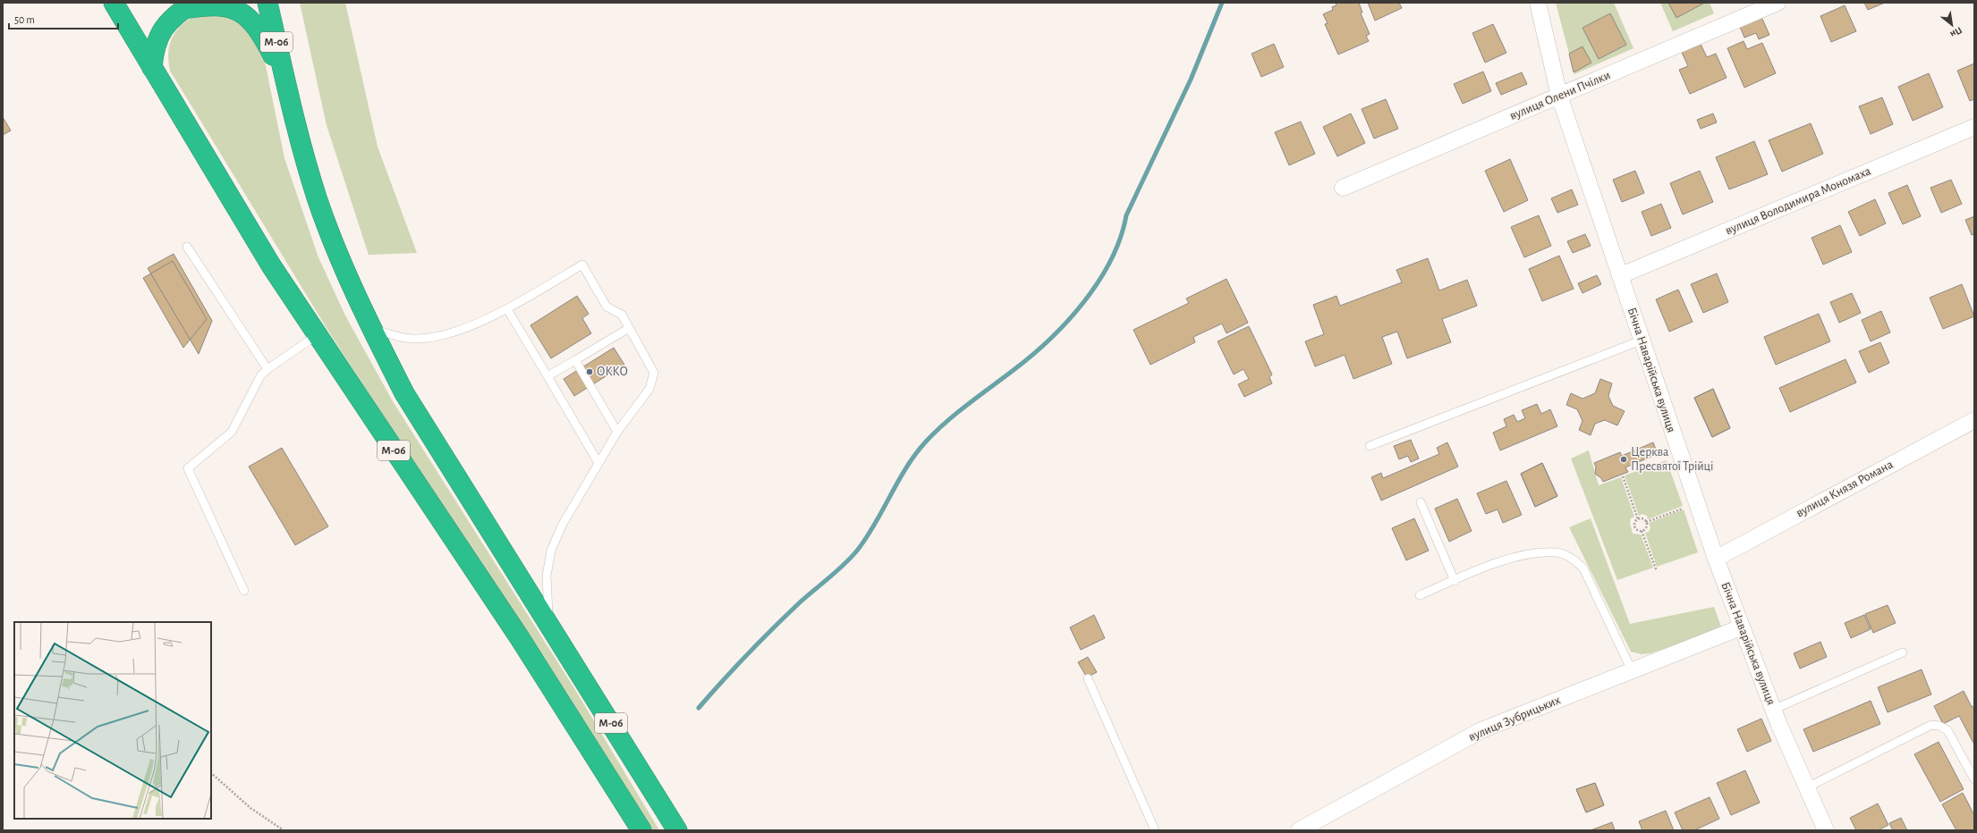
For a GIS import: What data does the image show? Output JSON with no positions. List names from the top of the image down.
{
  "streets": {
    "highway": ["М-06"],
    "street": [
      "вулиця Олени Пчілки",
      "вулиця Володимира Мономаха",
      "Бічна Наварійська вулиця",
      "вулиця Князя Романа",
      "вулиця Зубрицьких"
    ]
  },
  "crossings": [
    ["вулиця Олени Пчілки", "Бічна Наварійська вулиця"],
    ["вулиця Володимира Мономаха", "Бічна Наварійська вулиця"],
    ["Бічна Наварійська вулиця", "вулиця Князя Романа"],
    ["Бічна Наварійська вулиця", "вулиця Зубрицьких"]
  ],
  "places": ["ОККО", "Церква Пресвятої Трійці"],
  "scale_bar": "50 m",
  "north": "bottom right"
}
